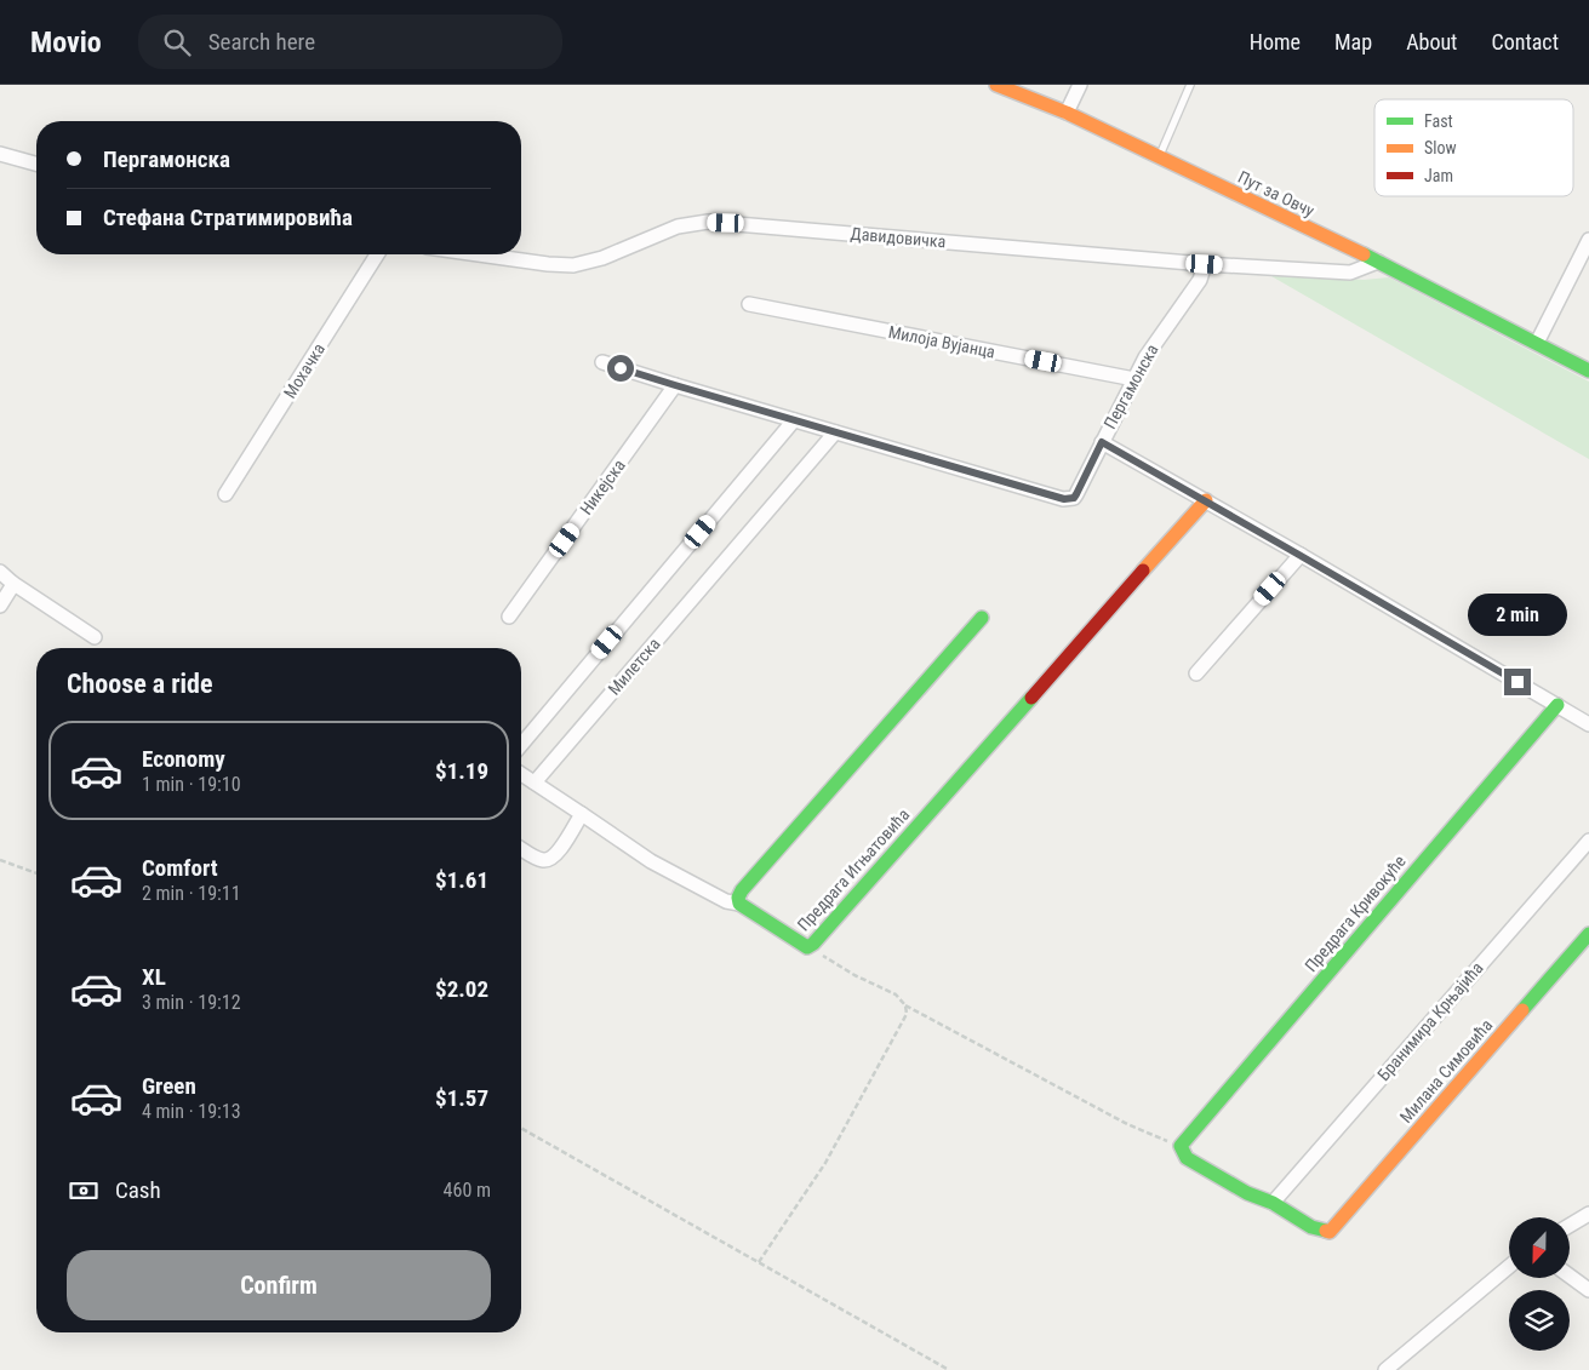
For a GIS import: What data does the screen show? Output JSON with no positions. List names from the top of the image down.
{
  "streets": {
    "street": [
      "Пут за Овчу",
      "Давидовичка",
      "Милоја Вујанца",
      "Мохачка",
      "Пергамонска",
      "Никејска",
      "Милетска",
      "Предрага Игњатовића",
      "Предрага Кривокуће",
      "Бранимира Крњајића",
      "Милана Симовића"
    ]
  },
  "crossings": [
    ["Пут за Овчу", "Давидовичка"],
    ["Давидовичка", "Пергамонска"],
    ["Милоја Вујанца", "Пергамонска"],
    ["Пергамонска", "Никејска"],
    ["Пергамонска", "Милетска"],
    ["Бранимира Крњајића", "Милана Симовића"]
  ],
  "legend": ["Fast", "Slow", "Jam"],
  "north": "bottom",
  "page": {
    "header": "Movio",
    "search": "Search here",
    "nav": [
      "Home",
      "Map",
      "About",
      "Contact"
    ],
    "banner": ["Пергамонска", "Стефана Стратимировића"],
    "bubble": "2 min",
    "heading": "Choose a ride",
    "list": [
      {
        "name": "Economy",
        "note": "1 min · 19:10",
        "value": "$1.19"
      },
      {
        "name": "Comfort",
        "note": "2 min · 19:11",
        "value": "$1.61"
      },
      {
        "name": "XL",
        "note": "3 min · 19:12",
        "value": "$2.02"
      },
      {
        "name": "Green",
        "note": "4 min · 19:13",
        "value": "$1.57"
      }
    ],
    "pay": ["Cash", "460 m"],
    "buttons": "Confirm"
  }
}
